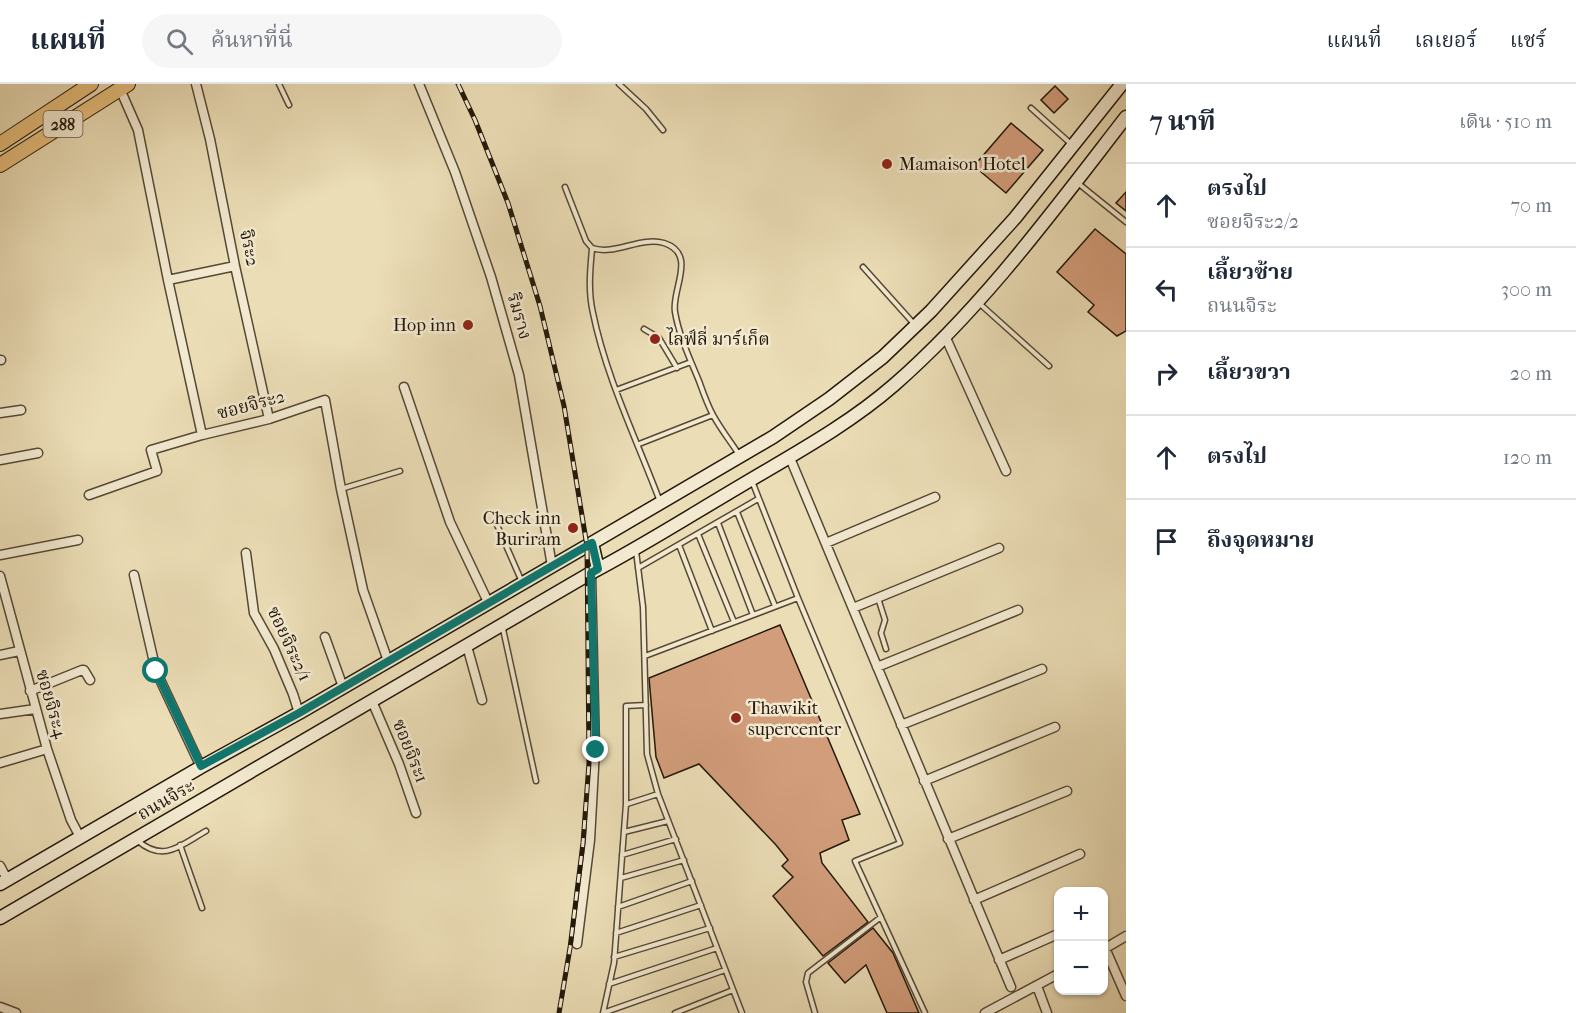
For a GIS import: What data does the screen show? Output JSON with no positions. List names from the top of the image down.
{
  "streets": {
    "main road": ["288", "ถนนจิระ"],
    "street": [
      "จิระ2",
      "ริมราง",
      "ซอยจิระ2",
      "ซอยจิระ2/1",
      "ซอยจิระ4",
      "ซอยจิระ1"
    ]
  },
  "crossings": [
    ["288", "ซอยจิระ2"],
    ["จิระ2", "ซอยจิระ2"],
    ["ริมราง", "ถนนจิระ"],
    ["ซอยจิระ2", "ถนนจิระ"],
    ["ซอยจิระ2/1", "ถนนจิระ"],
    ["ซอยจิระ4", "ถนนจิระ"],
    ["ซอยจิระ1", "ถนนจิระ"]
  ],
  "places": [
    "Mamaison Hotel",
    "Hop inn",
    "ไลฟ์ลี่ มาร์เก็ต",
    "Check inn Buriram",
    "Thawikit supercenter"
  ],
  "page": {
    "header": "แผนที่",
    "search": "ค้นหาที่นี่",
    "nav": ["แผนที่", "เลเยอร์", "แชร์"],
    "heading": ["7 นาที", "เดิน · 510 m"],
    "list": [
      ["ตรงไป", "ซอยจิระ2/2", "70 m"],
      ["เลี้ยวซ้าย", "ถนนจิระ", "300 m"],
      ["เลี้ยวขวา", "20 m"],
      ["ตรงไป", "120 m"],
      "ถึงจุดหมาย"
    ],
    "map_buttons": ["+", "−"]
  }
}
